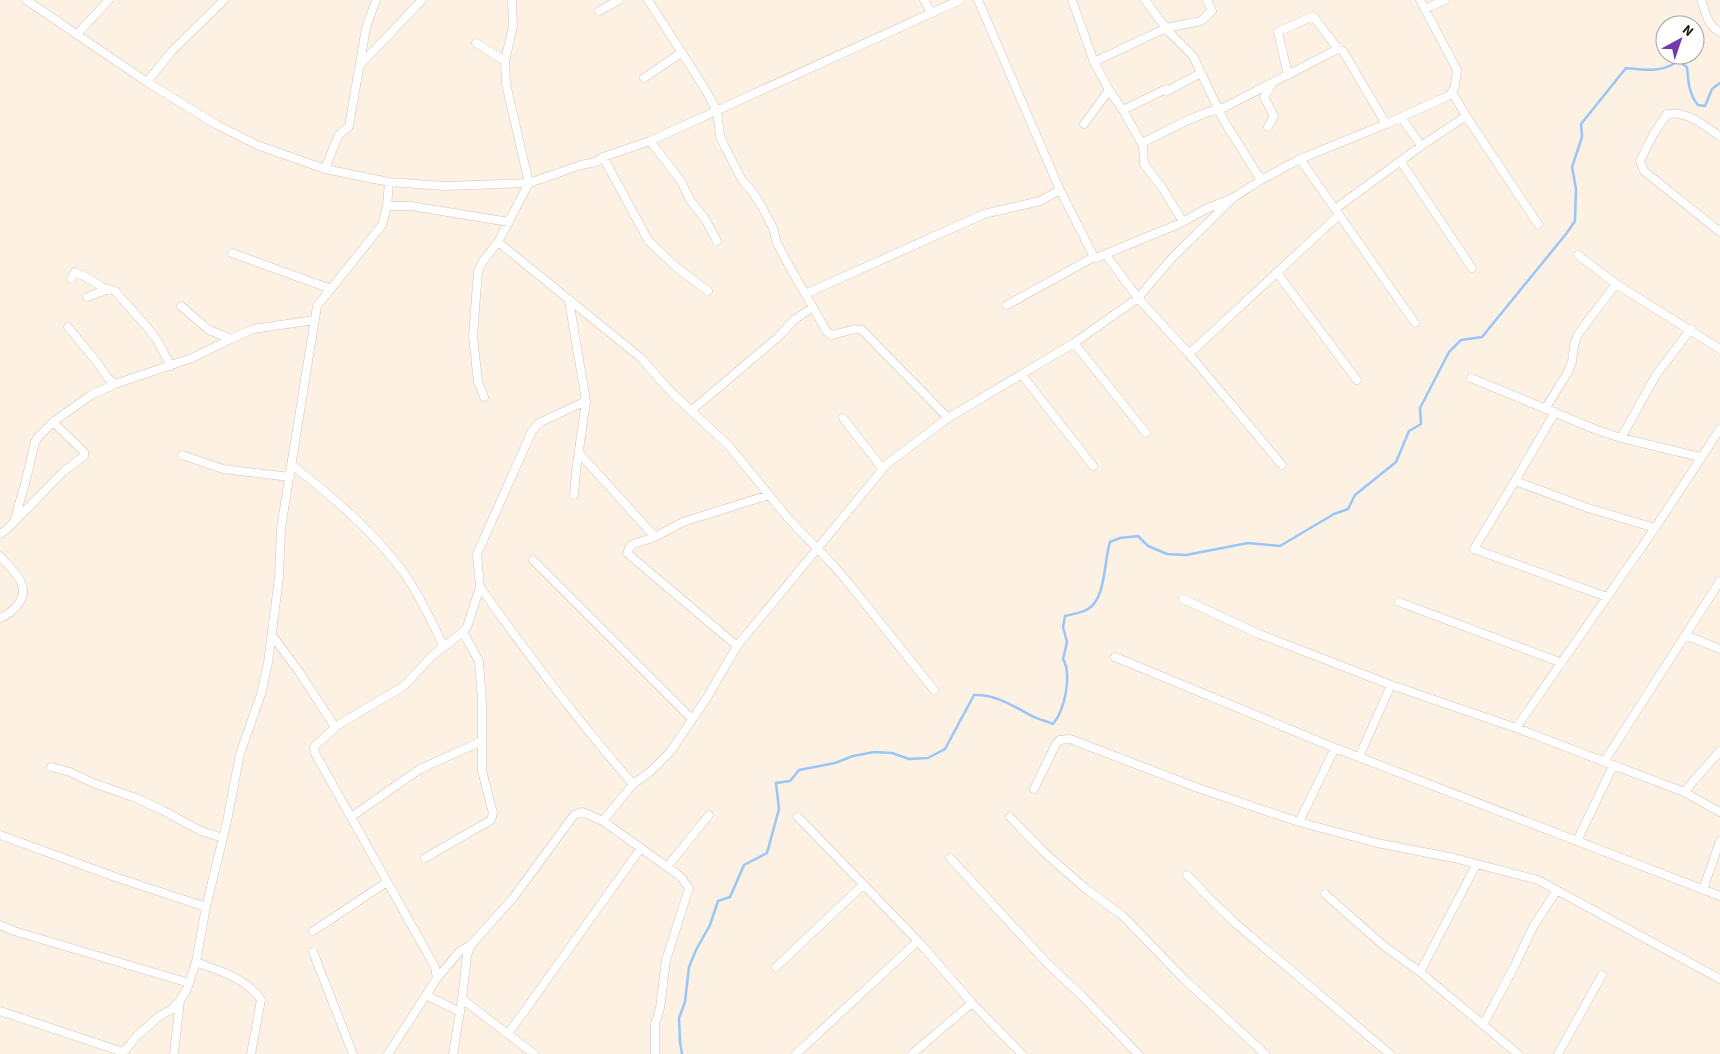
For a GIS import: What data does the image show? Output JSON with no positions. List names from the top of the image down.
{
  "north": "top right"
}
